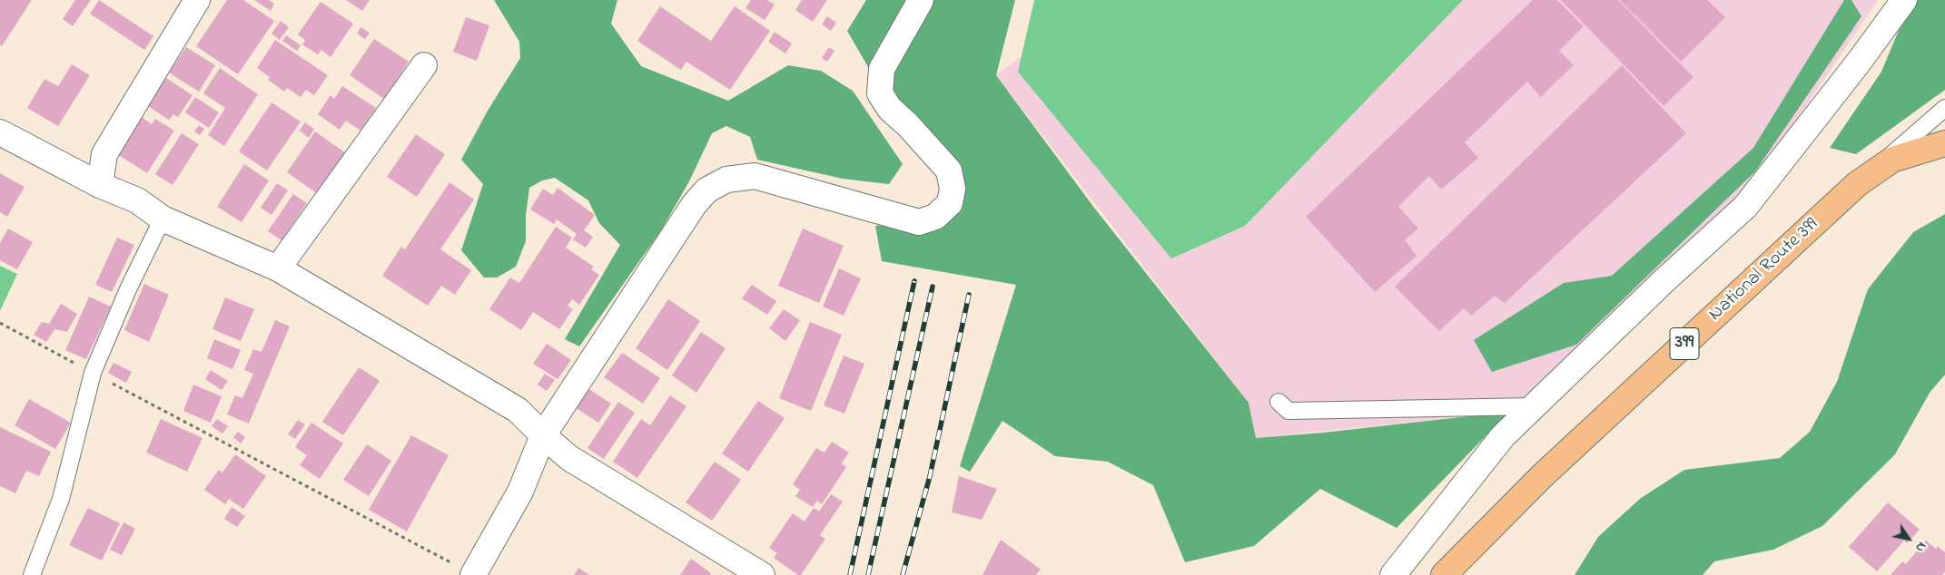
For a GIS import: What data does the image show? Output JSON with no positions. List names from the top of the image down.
{
  "streets": {
    "highway": ["National Route 399", "399"]
  },
  "north": "bottom right"
}
